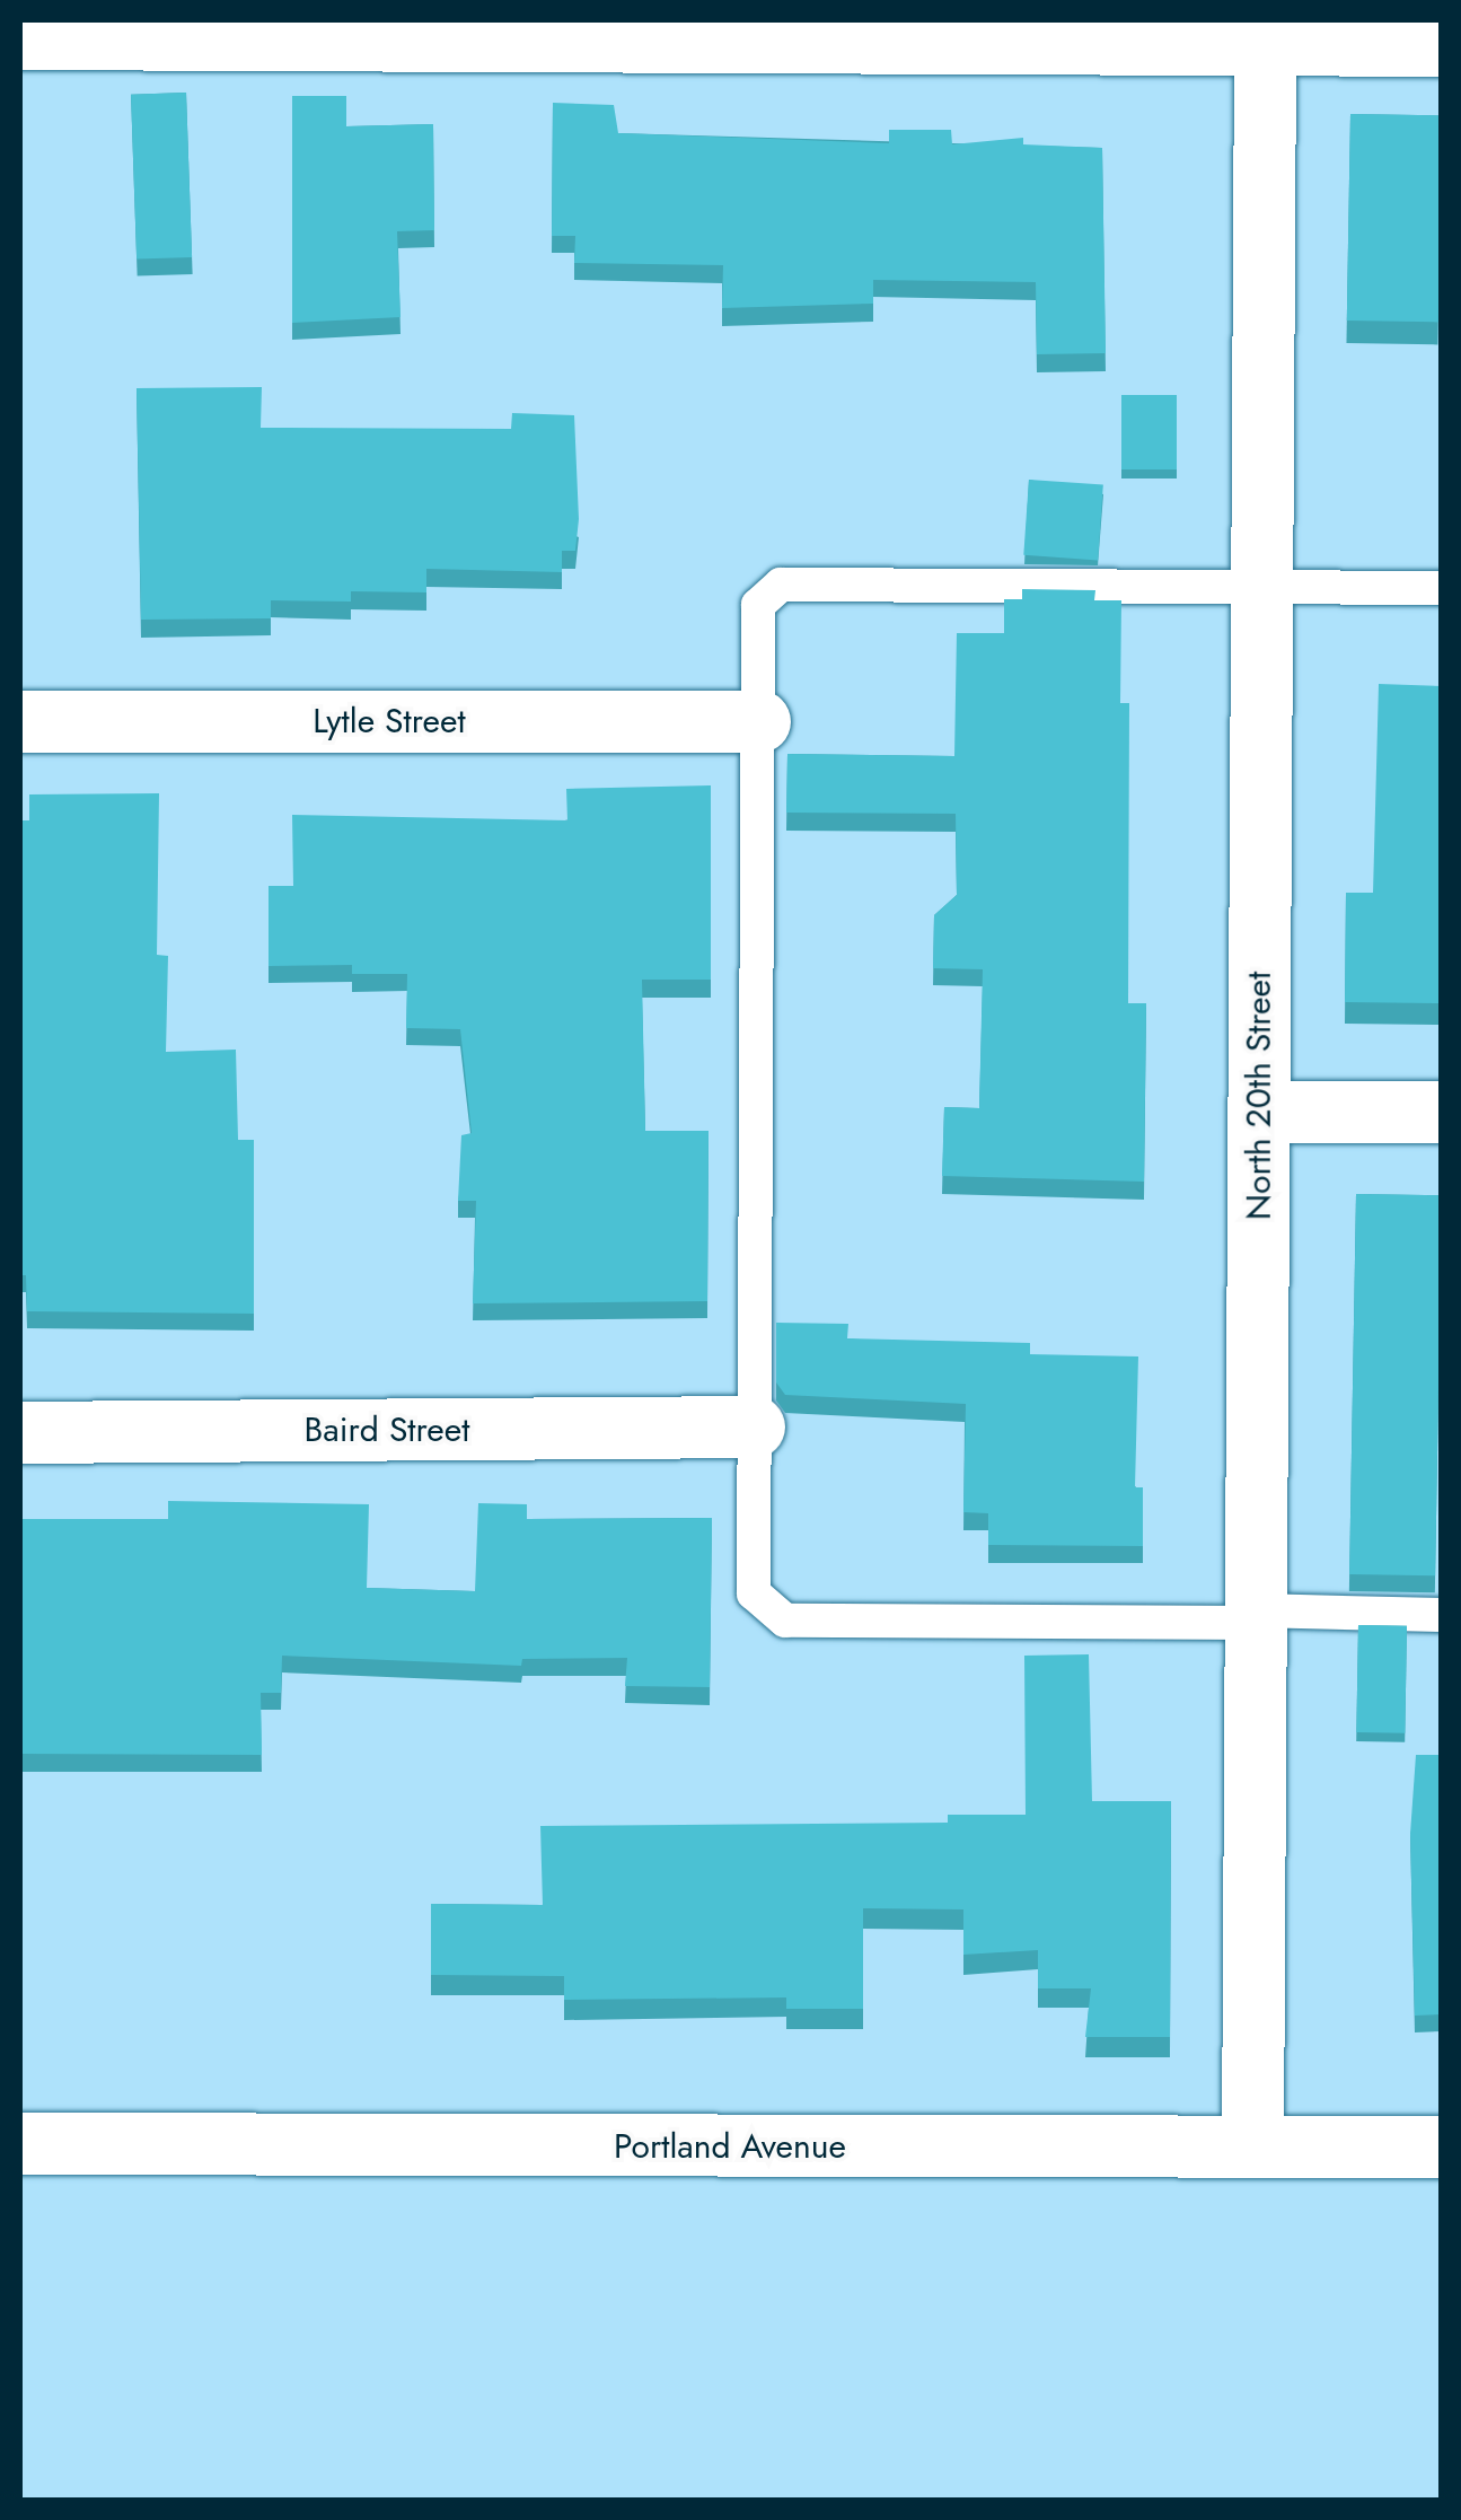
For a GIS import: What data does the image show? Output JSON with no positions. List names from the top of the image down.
{
  "streets": {
    "street": [
      "Lytle Street",
      "North 20th Street",
      "Baird Street",
      "Portland Avenue"
    ]
  },
  "crossings": [
    ["North 20th Street", "Portland Avenue"]
  ]
}
